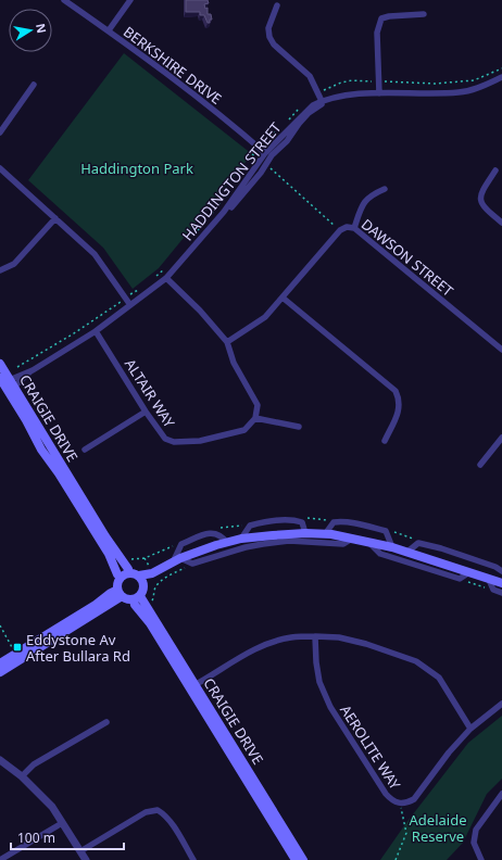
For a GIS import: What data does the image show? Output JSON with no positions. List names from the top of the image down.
{
  "streets": {
    "main road": ["CRAIGIE DRIVE"],
    "street": [
      "BERKSHIRE DRIVE",
      "HADDINGTON STREET",
      "DAWSON STREET",
      "ALTAIR WAY",
      "AEROLITE WAY"
    ]
  },
  "crossings": [
    ["BERKSHIRE DRIVE", "HADDINGTON STREET"],
    ["HADDINGTON STREET", "ALTAIR WAY"],
    ["HADDINGTON STREET", "CRAIGIE DRIVE"]
  ],
  "parks": ["Haddington Park", "Adelaide Reserve"],
  "places": {
    "transit": ["Eddystone Av After Bullara Rd"]
  },
  "scale_bar": "100 m",
  "north": "right"
}
